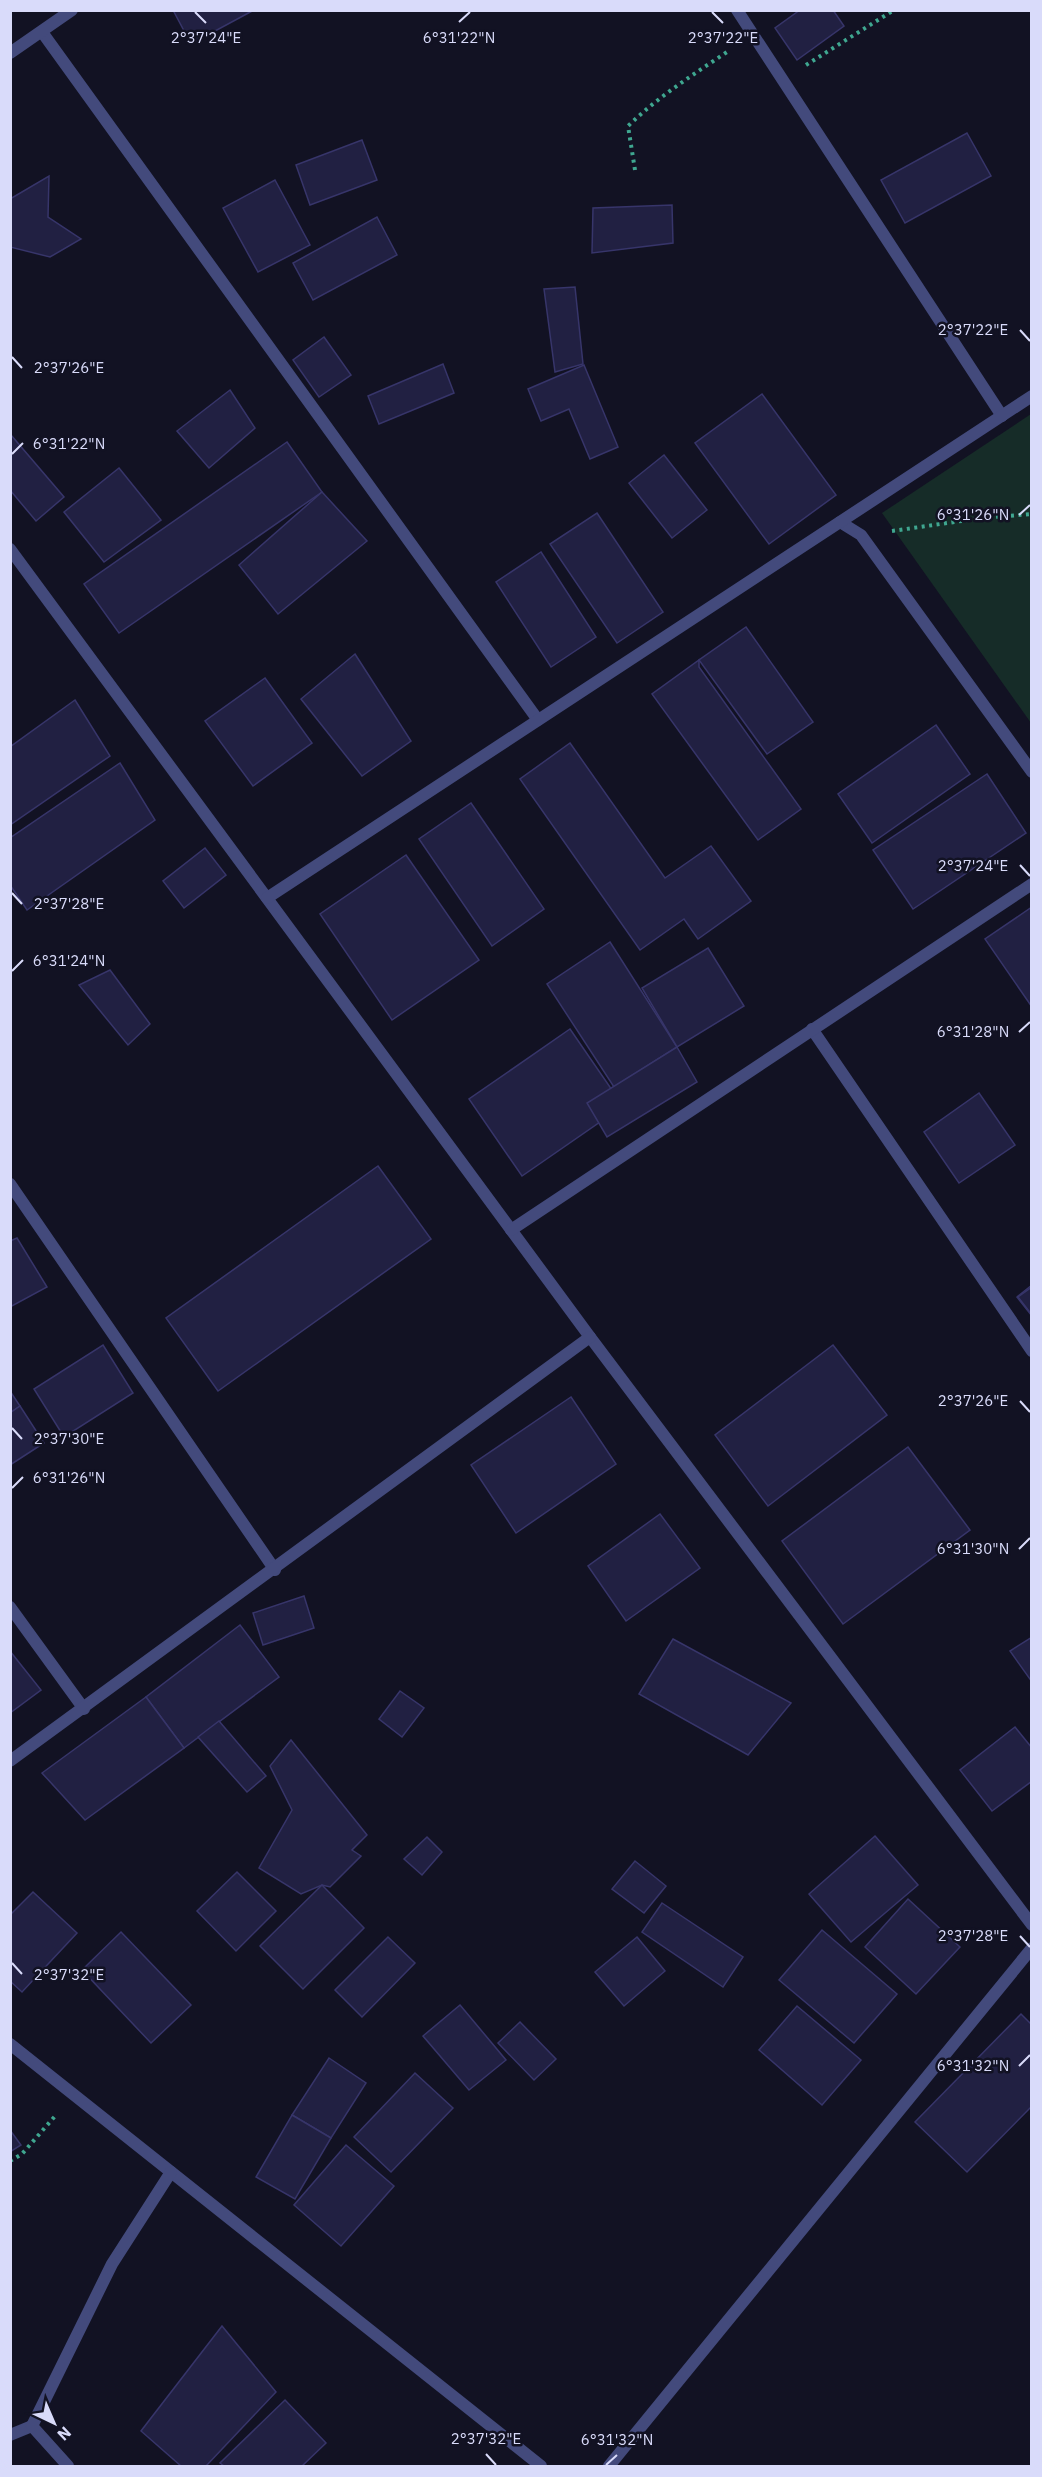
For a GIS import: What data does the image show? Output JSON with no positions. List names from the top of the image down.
{
  "north": "bottom right",
  "coordinates": [
    "6°31'22\"N",
    "2°37'24\"E",
    "2°37'22\"E",
    "2°37'26\"E",
    "6°31'26\"N",
    "2°37'28\"E",
    "6°31'24\"N",
    "6°31'28\"N",
    "2°37'30\"E",
    "6°31'30\"N",
    "2°37'32\"E",
    "6°31'32\"N"
  ]
}
